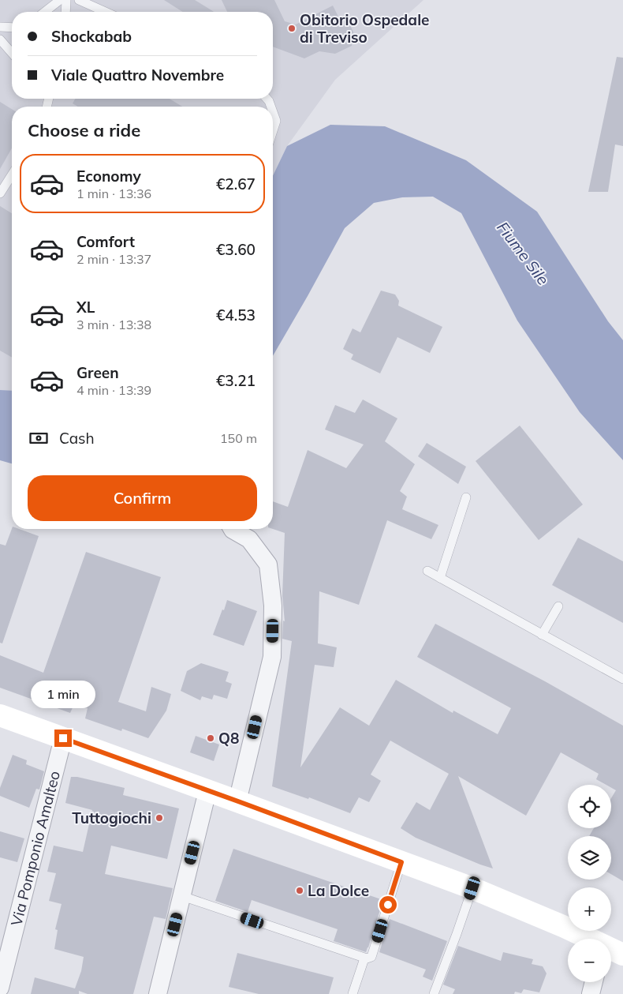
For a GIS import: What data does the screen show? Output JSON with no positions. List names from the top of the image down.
{
  "streets": {
    "street": ["Via Pomponio Amalteo"]
  },
  "water": ["Fiume Sile"],
  "places": [
    "Obitorio Ospedale di Treviso",
    "Q8",
    "Tuttogiochi",
    "La Dolce"
  ],
  "page": {
    "banner": ["Shockabab", "Viale Quattro Novembre"],
    "heading": "Choose a ride",
    "list": [
      {
        "name": "Economy",
        "note": "1 min · 13:36",
        "value": "€2.67"
      },
      {
        "name": "Comfort",
        "note": "2 min · 13:37",
        "value": "€3.60"
      },
      {
        "name": "XL",
        "note": "3 min · 13:38",
        "value": "€4.53"
      },
      {
        "name": "Green",
        "note": "4 min · 13:39",
        "value": "€3.21"
      }
    ],
    "pay": ["Cash", "150 m"],
    "buttons": "Confirm",
    "bubble": "1 min",
    "map_buttons": ["+", "−"]
  }
}
